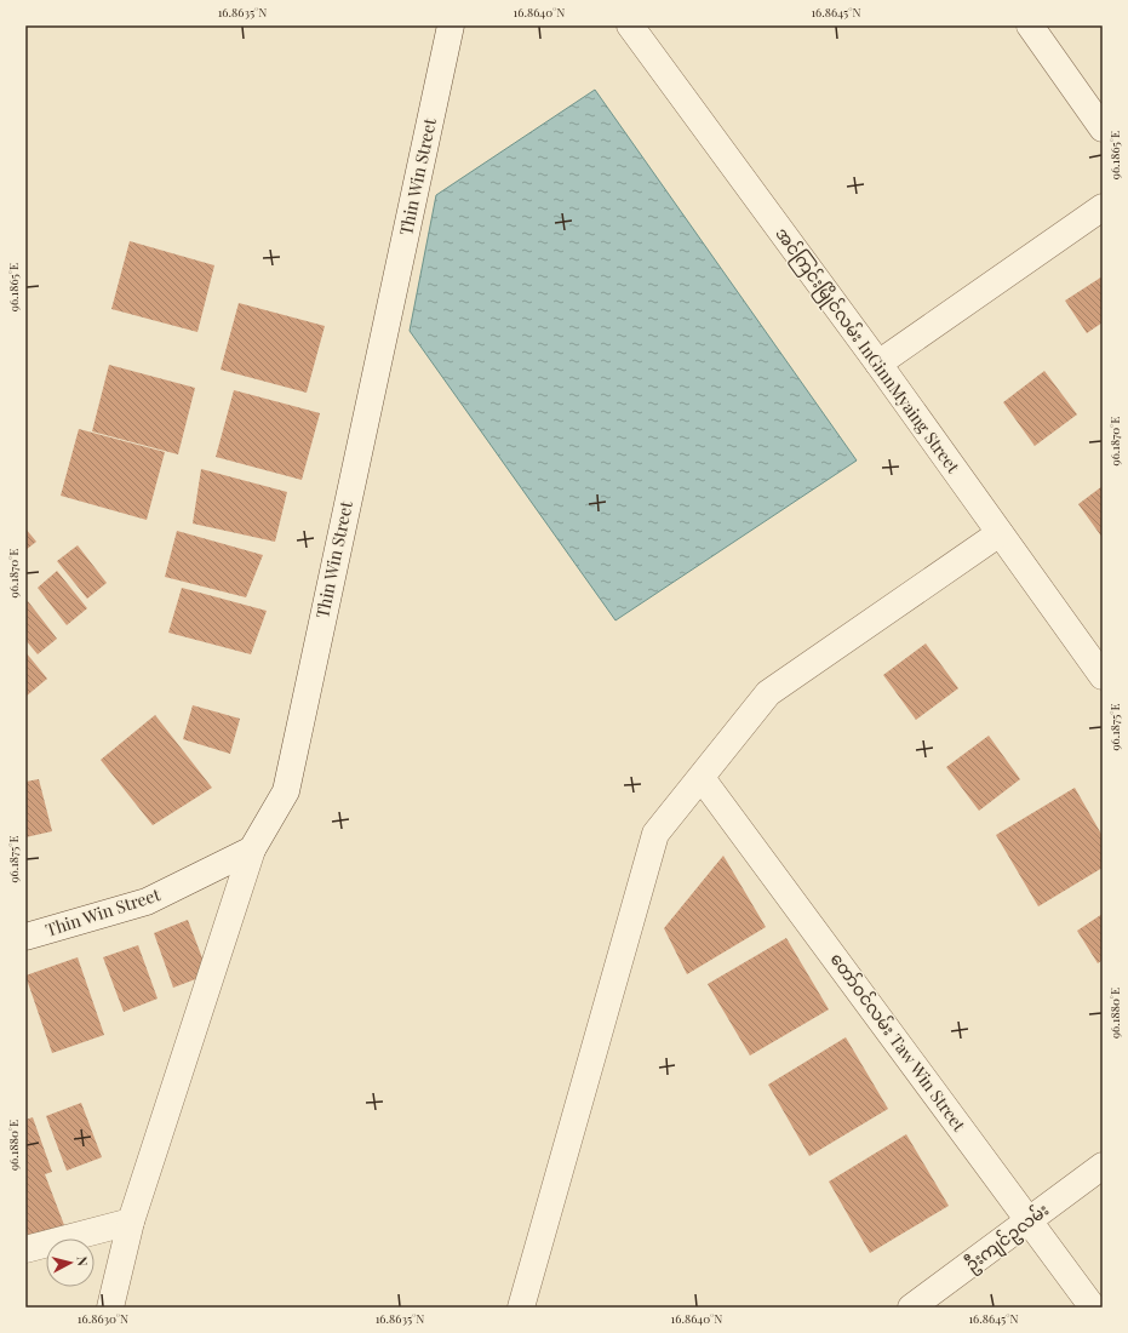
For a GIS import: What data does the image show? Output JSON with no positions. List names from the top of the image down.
{
  "streets": {
    "street": [
      "Thin Win Street",
      "အင်ကြင်းမြိုင်လမ်း InGinnMyaing Street",
      "တော်ဝင်လမ်း Taw Win Street",
      "ဦးကျင်ဥလမ်း"
    ]
  },
  "crossings": [
    ["တော်ဝင်လမ်း Taw Win Street", "ဦးကျင်ဥလမ်း"]
  ],
  "north": "right",
  "coordinates": [
    "16.8635°N",
    "16.8640°N",
    "16.8645°N",
    "96.1865°E",
    "96.1870°E",
    "96.1875°E",
    "96.1880°E",
    "16.8630°N"
  ]
}
